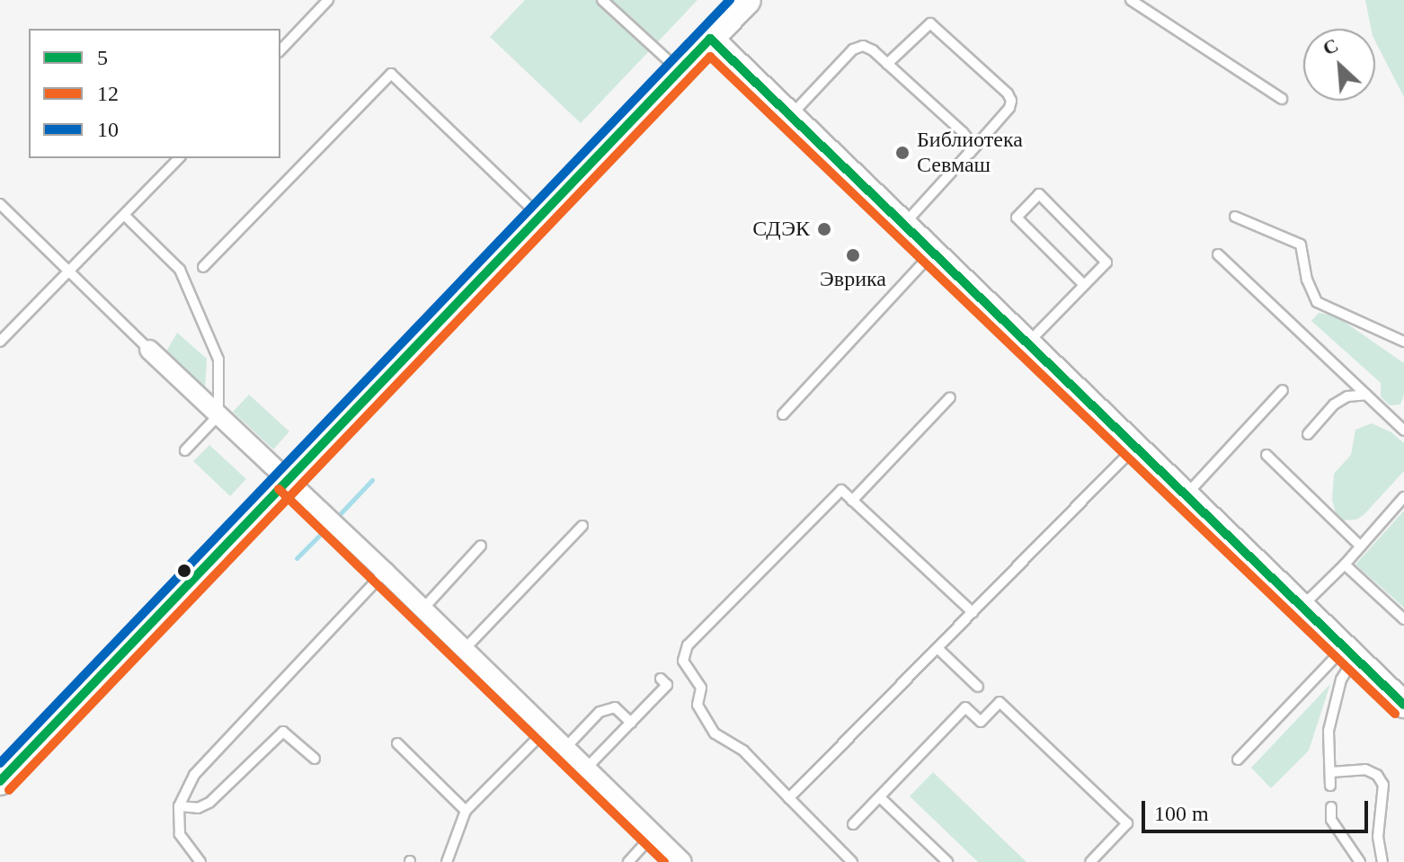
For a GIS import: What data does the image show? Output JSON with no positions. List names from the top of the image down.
{
  "places": ["Библиотека Севмаш", "СДЭК", "Эврика"],
  "lines": ["transit line 10", "transit line 5", "transit line 12"],
  "legend": ["5", "12", "10"],
  "scale_bar": "100 m",
  "north": "top left"
}
